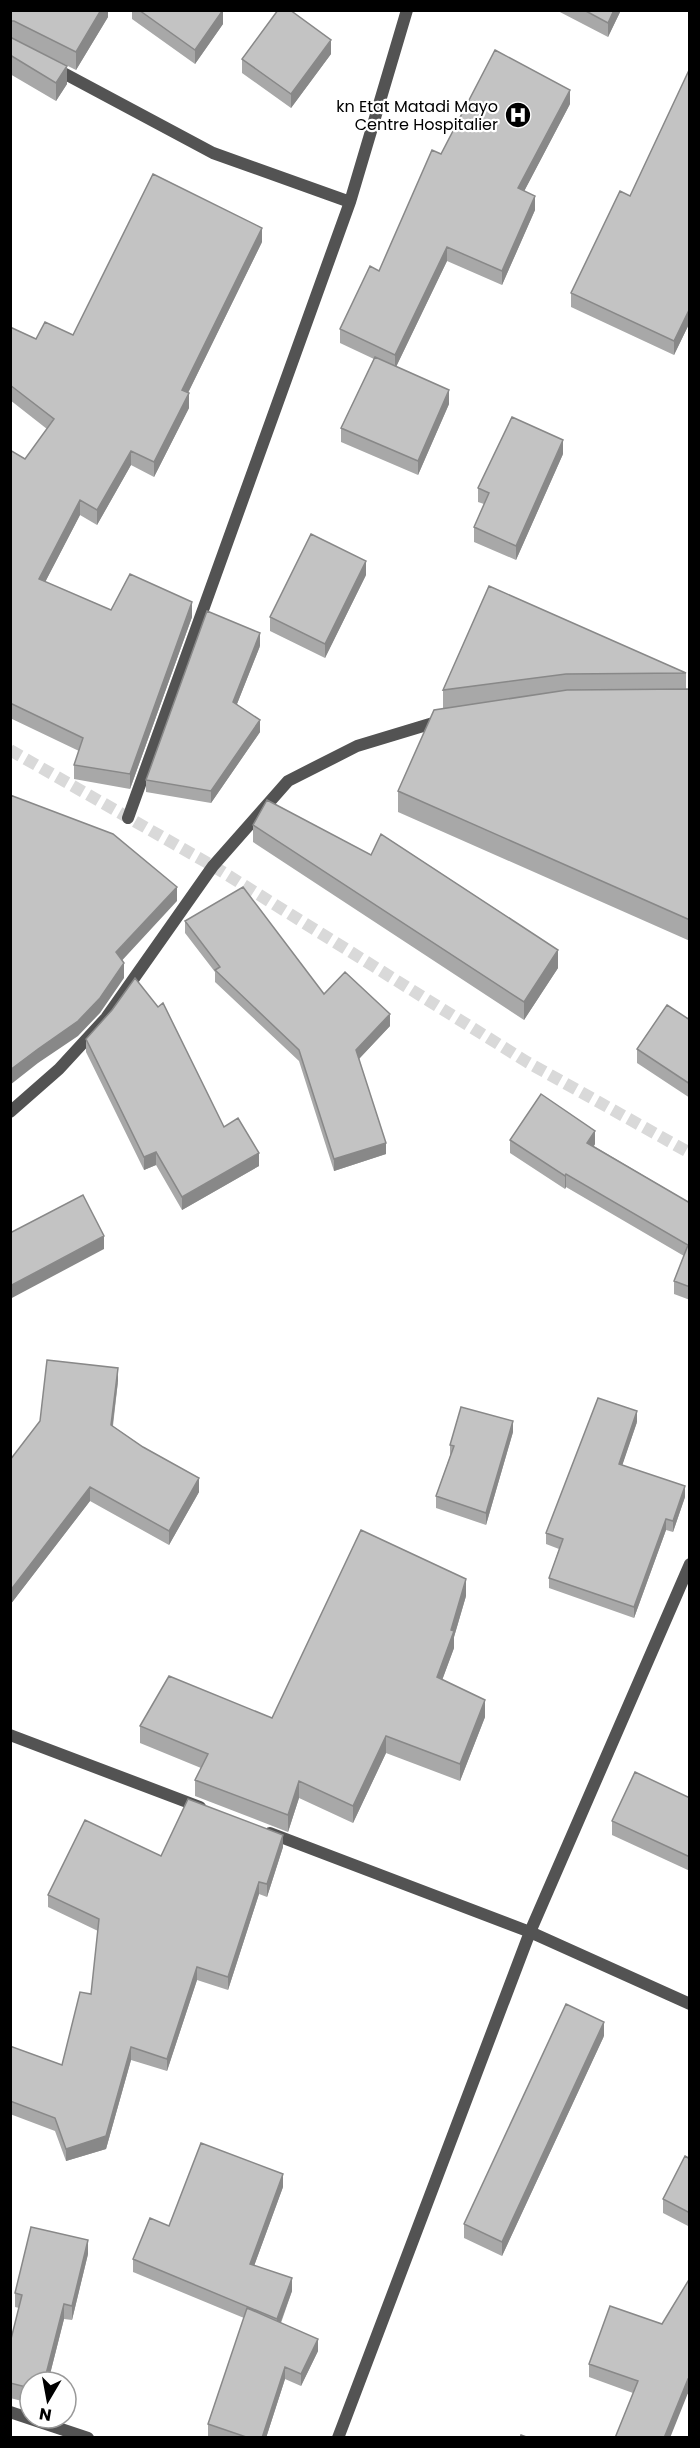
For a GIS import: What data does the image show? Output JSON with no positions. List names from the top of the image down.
{
  "places": {
    "hospital": ["kn Etat Matadi Mayo Centre Hospitalier"]
  },
  "north": "bottom"
}
